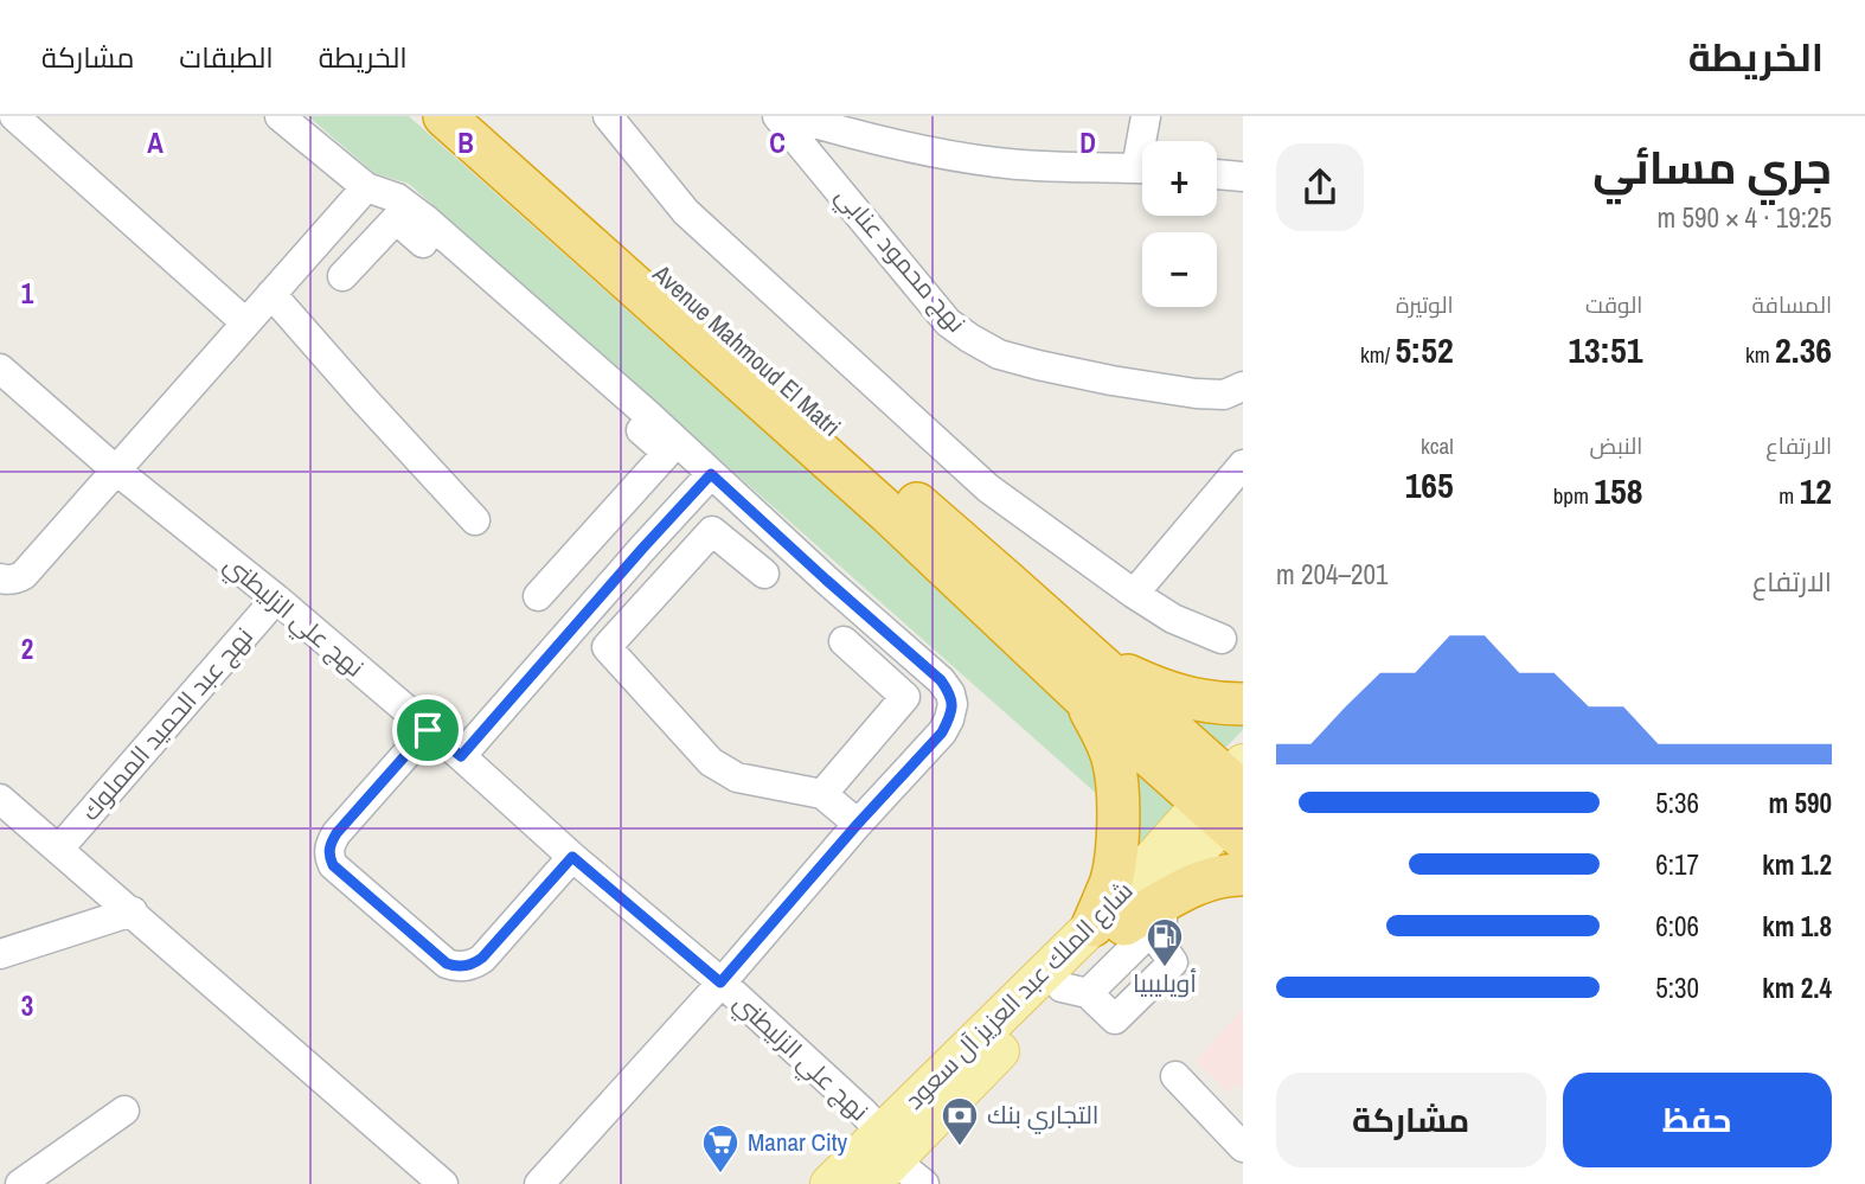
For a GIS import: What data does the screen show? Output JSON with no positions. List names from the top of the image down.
{
  "streets": {
    "highway": ["Avenue Mahmoud El Matri"],
    "main road": ["شارع الملك عبد العزيز آل سعود"],
    "street": ["نهج محمود عنابي", "نهج علي الزليطني", "نهج عبد الحميد المملوك"]
  },
  "crossings": [
    ["نهج علي الزليطني", "نهج عبد الحميد المملوك"],
    ["نهج علي الزليطني", "شارع الملك عبد العزيز آل سعود"]
  ],
  "places": {
    "fuel station": ["أويليبيا"],
    "bank": ["التجاري بنك"],
    "supermarket": ["Manar City"]
  },
  "page": {
    "header": "الخريطة",
    "nav": ["الخريطة", "الطبقات", "مشاركة"],
    "heading": ["جري مسائي", "19:25 · 4 × 590 m"],
    "map_buttons": ["+", "−"],
    "stats": [
      ["المسافة", "2.36 km"],
      ["الوقت", "13:51"],
      ["الوتيرة", "5:52 /km"],
      ["الارتفاع", "12 m"],
      ["النبض", "158 bpm"],
      ["kcal", "165"]
    ],
    "chart": ["الارتفاع", "201–204 m"],
    "list": [
      {
        "name": "590 m",
        "note": "5:36"
      },
      {
        "name": "1.2 km",
        "note": "6:17"
      },
      {
        "name": "1.8 km",
        "note": "6:06"
      },
      {
        "name": "2.4 km",
        "note": "5:30"
      }
    ],
    "buttons": ["حفظ", "مشاركة"]
  },
  "grid": {
    "columns": [
      "A",
      "B",
      "C",
      "D"
    ],
    "rows": ["1", "2", "3"]
  }
}
